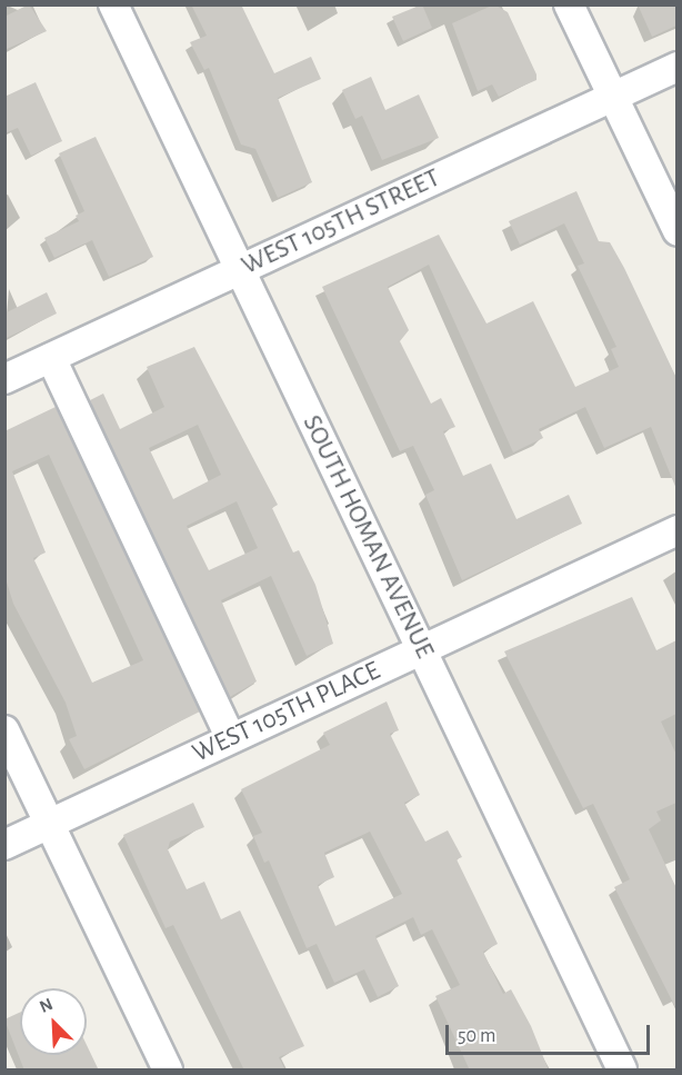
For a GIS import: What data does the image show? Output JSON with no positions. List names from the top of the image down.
{
  "streets": {
    "street": ["WEST 105TH STREET", "SOUTH HOMAN AVENUE", "WEST 105TH PLACE"]
  },
  "crossings": [
    ["WEST 105TH STREET", "SOUTH HOMAN AVENUE"],
    ["SOUTH HOMAN AVENUE", "WEST 105TH PLACE"]
  ],
  "scale_bar": "50 m",
  "north": "top left"
}
